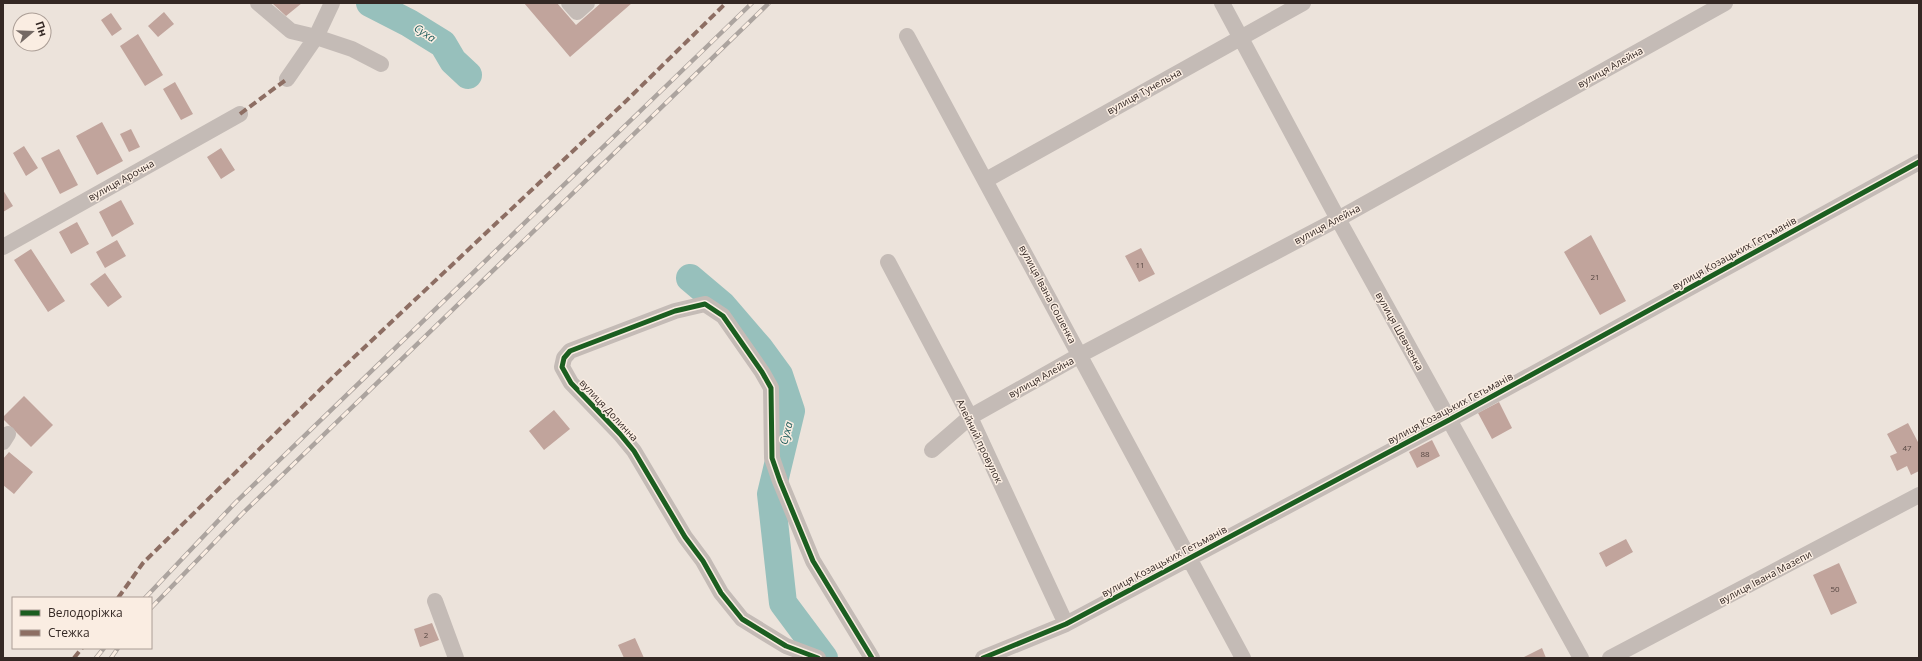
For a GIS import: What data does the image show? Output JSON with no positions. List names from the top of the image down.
{
  "streets": {
    "street": [
      "вулиця Алейна",
      "вулиця Тунельна",
      "вулиця Арочна",
      "вулиця Козацьких Гетьманів",
      "вулиця Івана Сошенка",
      "вулиця Шевченка",
      "вулиця Долинна",
      "Алейний провулок",
      "вулиця Івана Мазепи"
    ]
  },
  "crossings": [
    ["вулиця Алейна", "вулиця Івана Сошенка"],
    ["вулиця Алейна", "вулиця Шевченка"],
    ["вулиця Алейна", "Алейний провулок"],
    ["вулиця Тунельна", "вулиця Івана Сошенка"],
    ["вулиця Тунельна", "вулиця Шевченка"],
    ["вулиця Козацьких Гетьманів", "вулиця Івана Сошенка"],
    ["вулиця Козацьких Гетьманів", "вулиця Шевченка"],
    ["вулиця Козацьких Гетьманів", "Алейний провулок"]
  ],
  "water": ["Суха"],
  "house_numbers": [
    "11",
    "21",
    "47",
    "88",
    "50",
    "2"
  ],
  "legend": ["Велодоріжка", "Стежка"],
  "north": "right"
}
